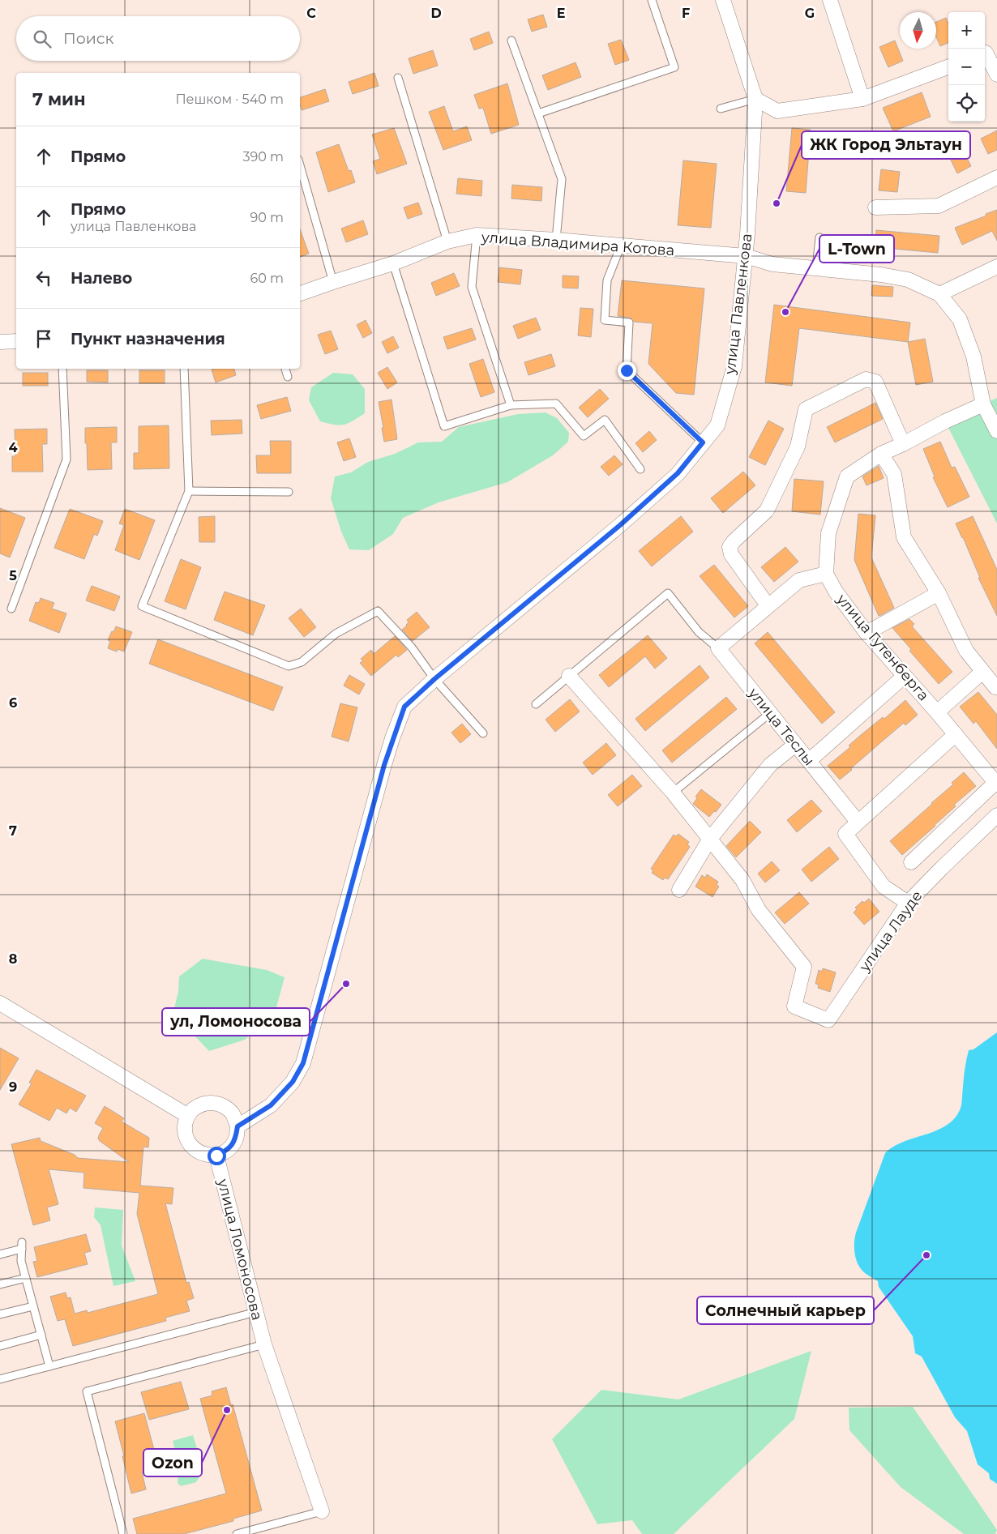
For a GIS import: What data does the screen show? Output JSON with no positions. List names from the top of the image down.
{
  "streets": {
    "street": [
      "улица Владимира Котова",
      "улица Павленкова",
      "улица Гутенберга",
      "улица Теслы",
      "улица Лауде",
      "улица Ломоносова"
    ]
  },
  "crossings": [
    ["улица Владимира Котова", "улица Павленкова"],
    ["улица Павленкова", "улица Ломоносова"]
  ],
  "places": [
    "ЖК Город Эльтаун",
    "L-Town",
    "ул, Ломоносова",
    "Солнечный карьер",
    "Ozon"
  ],
  "north": "bottom",
  "page": {
    "map_buttons": ["+", "−"],
    "search": "Поиск",
    "heading": ["7 мин", "Пешком · 540 m"],
    "list": [
      ["Прямо", "390 m"],
      ["Прямо", "улица Павленкова", "90 m"],
      ["Налево", "60 m"],
      "Пункт назначения"
    ]
  },
  "grid": {
    "columns": [
      "C",
      "D",
      "E",
      "F",
      "G"
    ],
    "rows": [
      "4",
      "5",
      "6",
      "7",
      "8",
      "9"
    ]
  }
}
